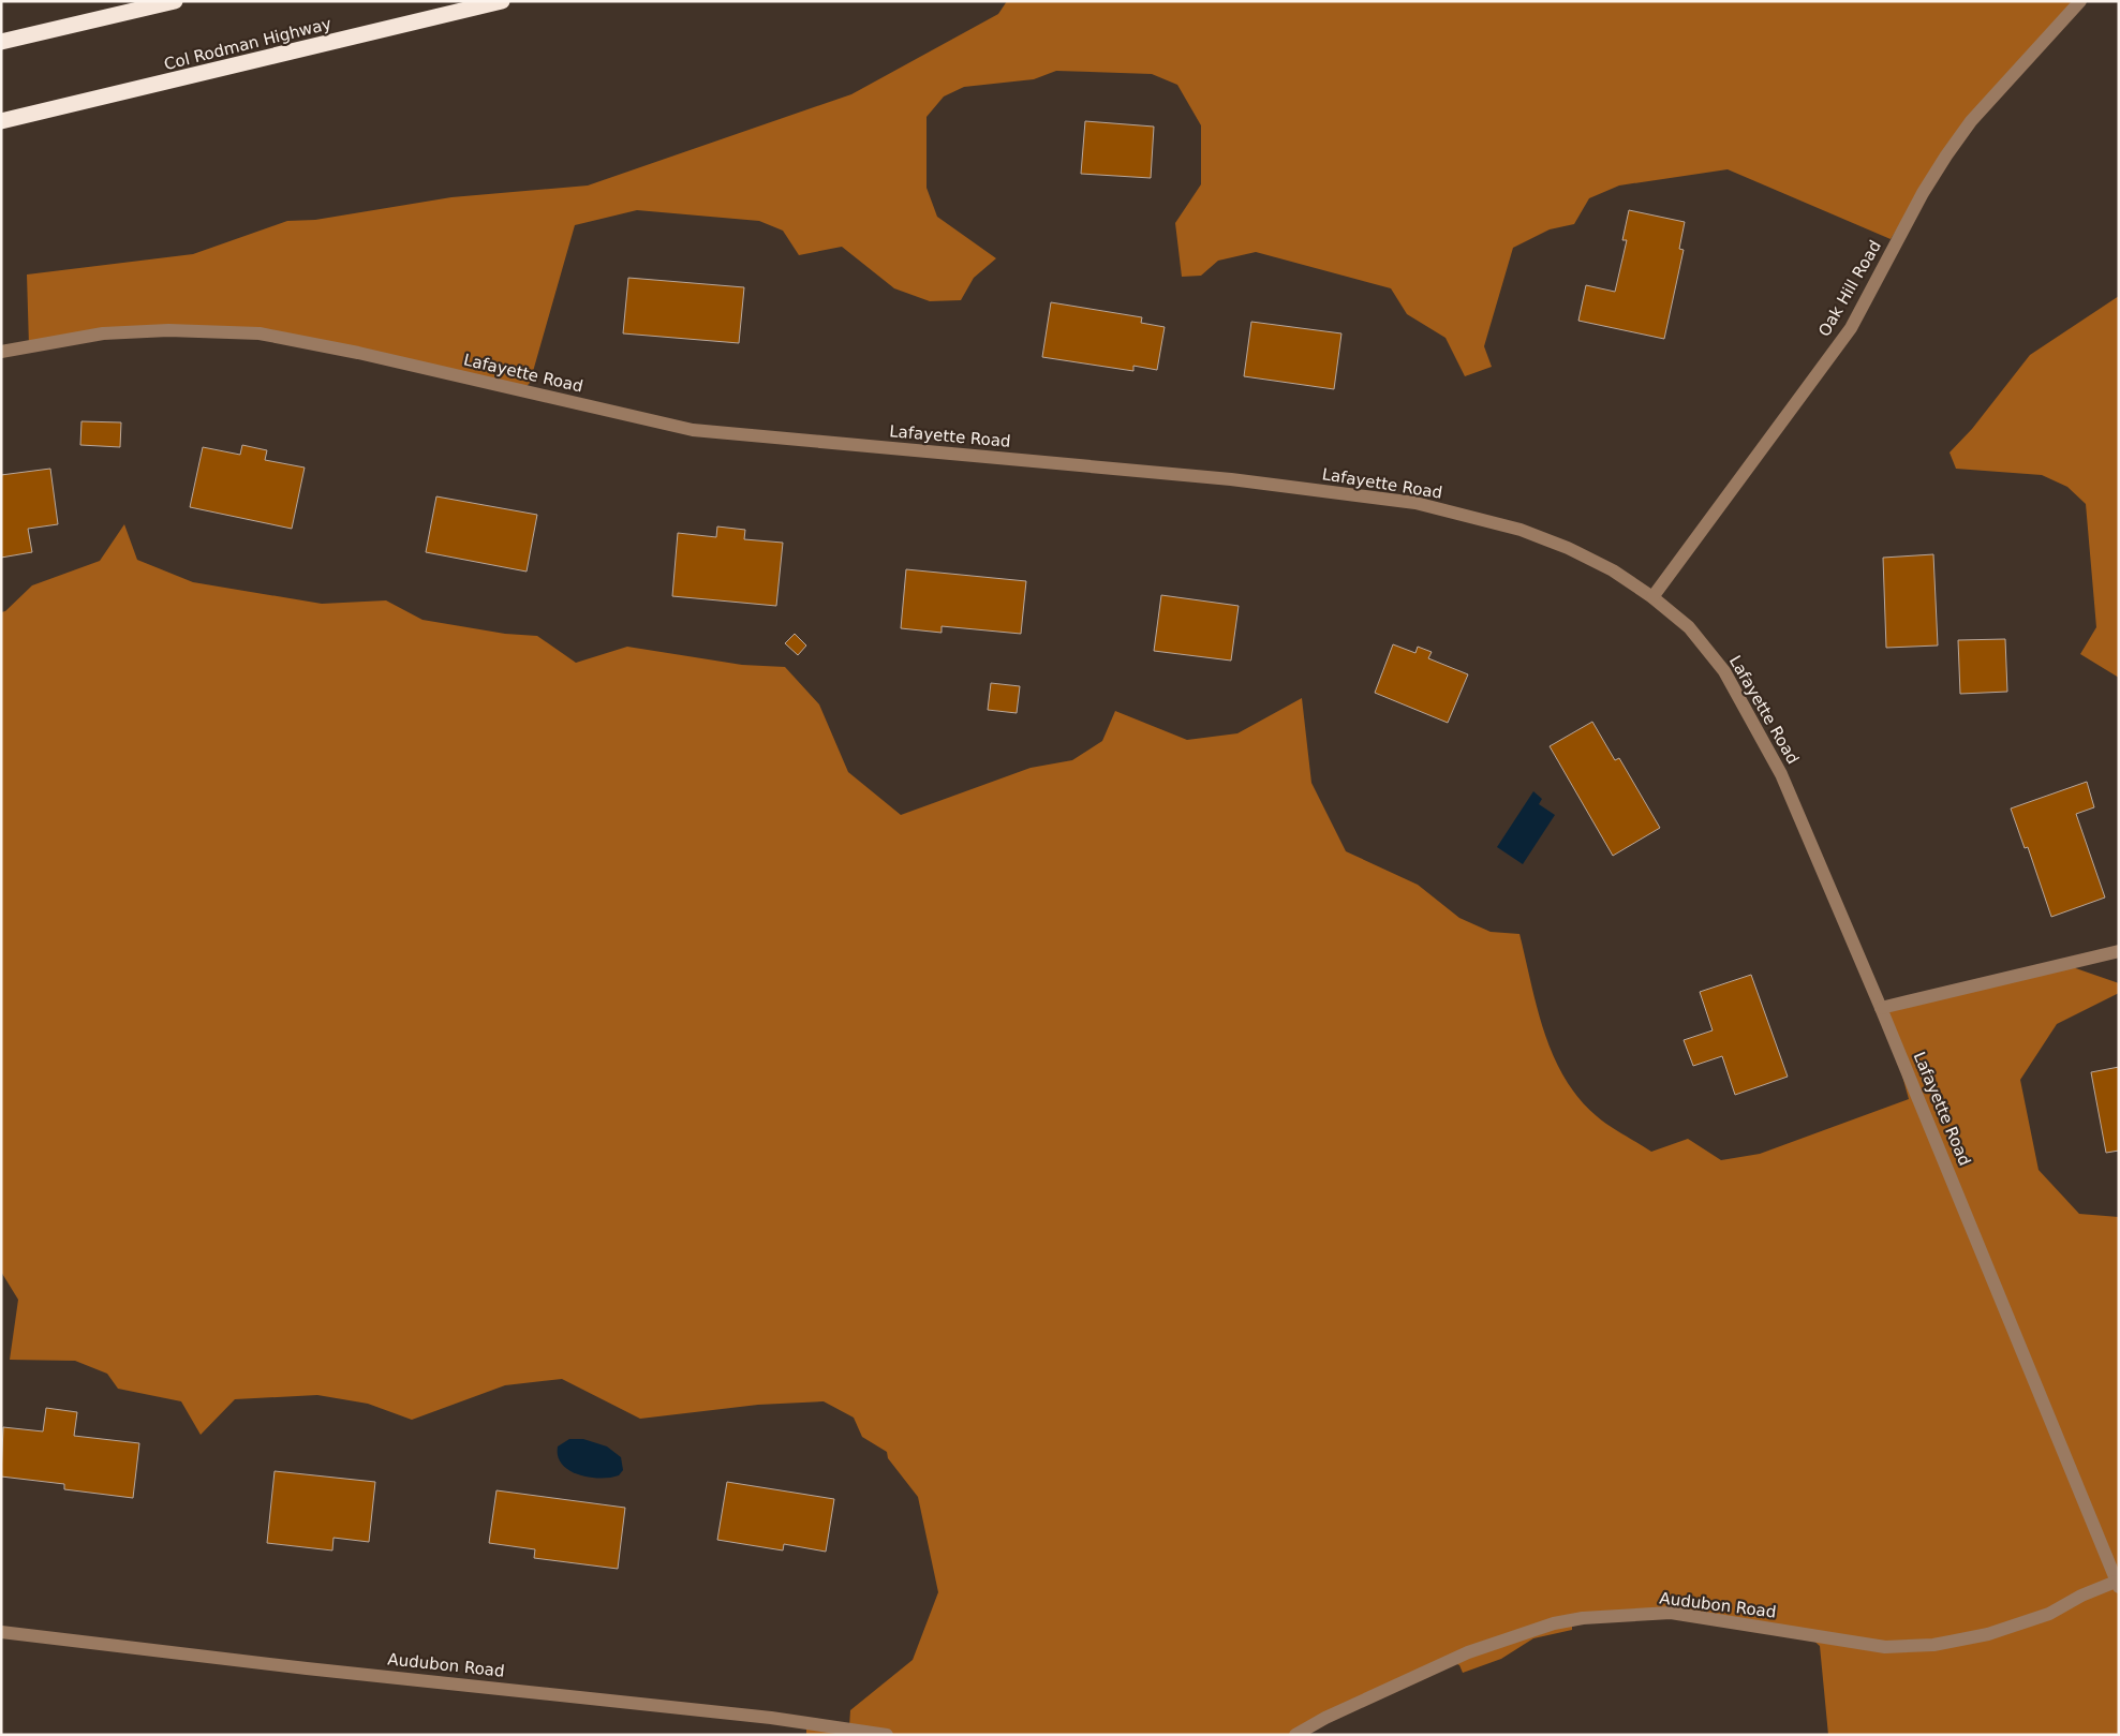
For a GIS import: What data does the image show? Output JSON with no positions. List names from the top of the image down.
{
  "streets": {
    "highway": ["Col Rodman Highway"],
    "street": ["Oak Hill Road", "Lafayette Road", "Audubon Road"]
  },
  "crossings": [
    ["Oak Hill Road", "Lafayette Road"],
    ["Lafayette Road", "Audubon Road"]
  ]
}
